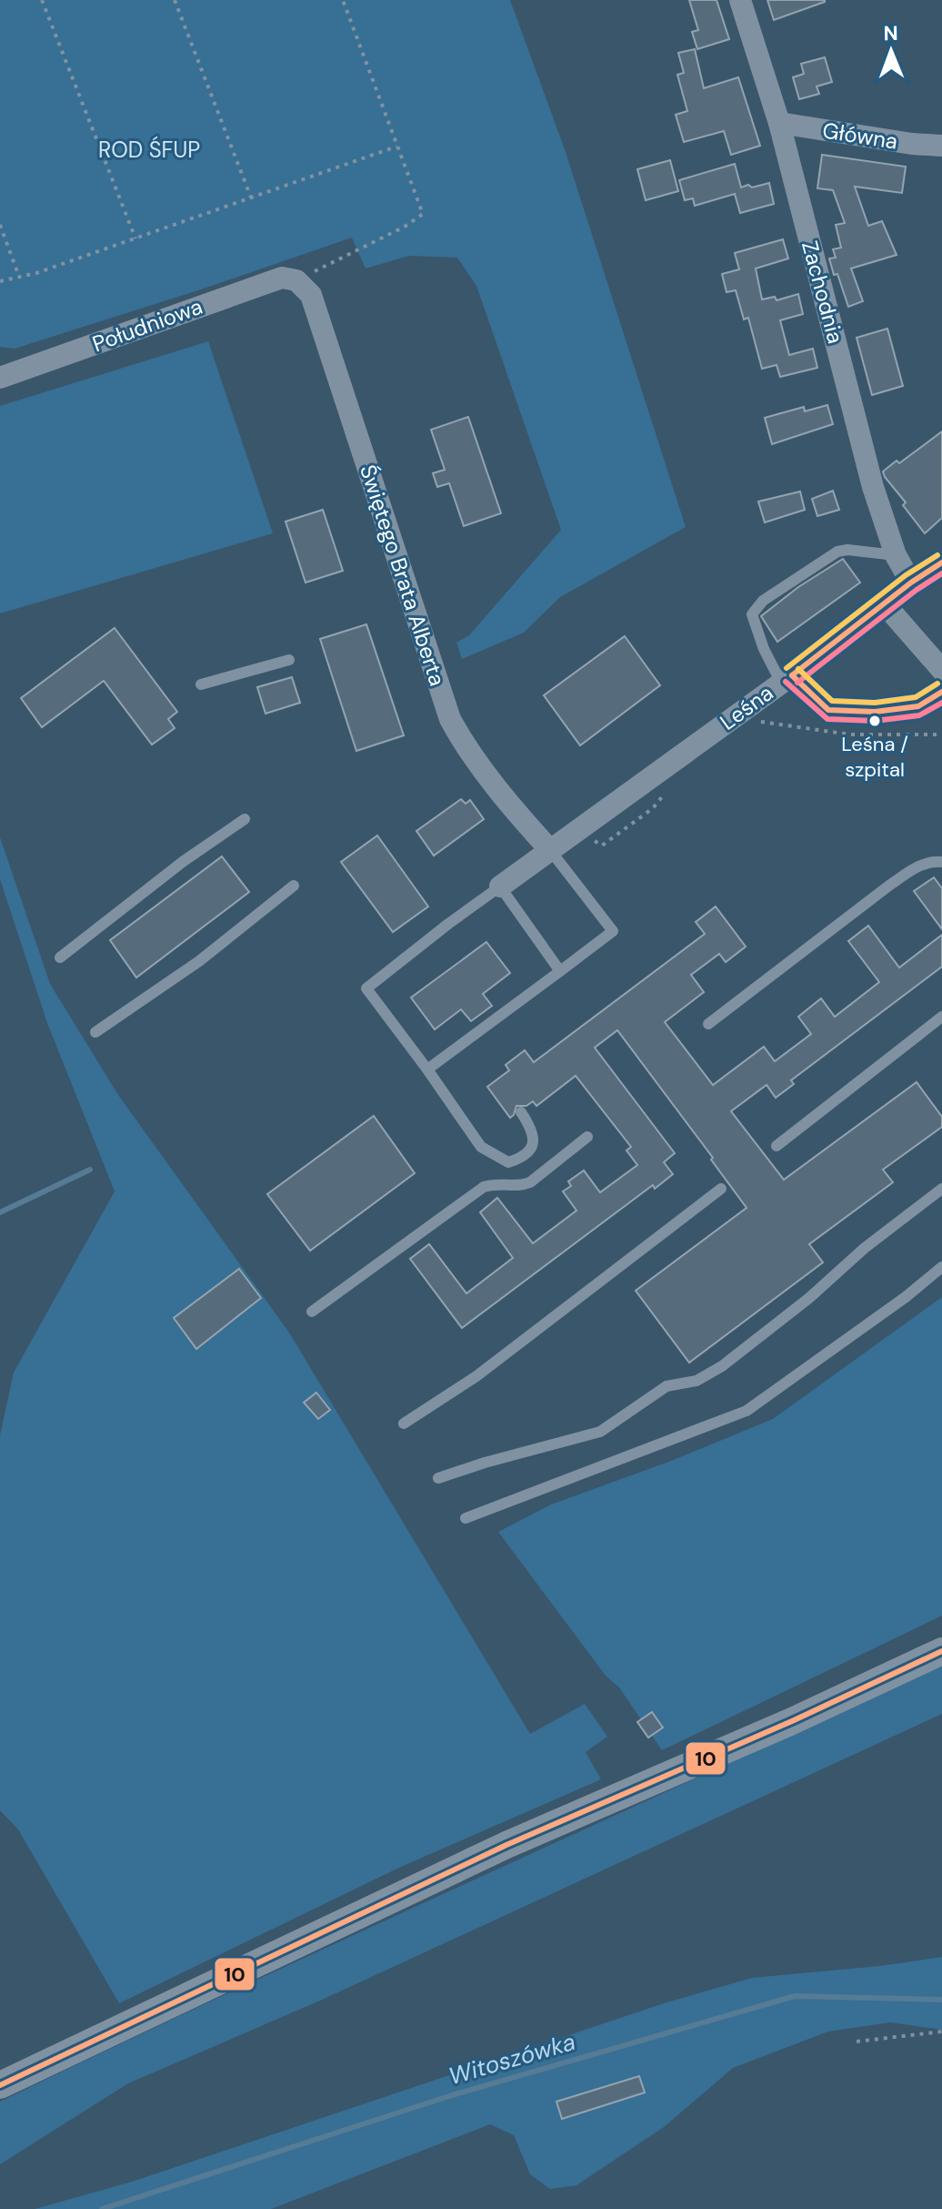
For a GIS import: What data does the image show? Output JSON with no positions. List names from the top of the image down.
{
  "streets": {
    "street": [
      "Główna",
      "Zachodnia",
      "Południowa",
      "Świętego Brata Alberta",
      "Leśna"
    ]
  },
  "crossings": [
    ["Główna", "Zachodnia"],
    ["Zachodnia", "Leśna"],
    ["Południowa", "Świętego Brata Alberta"],
    ["Świętego Brata Alberta", "Leśna"]
  ],
  "water": ["Witoszówka"],
  "parks": ["ROD ŚFUP"],
  "places": ["Leśna / szpital"],
  "lines": ["transit line 10"],
  "north": "top"
}
